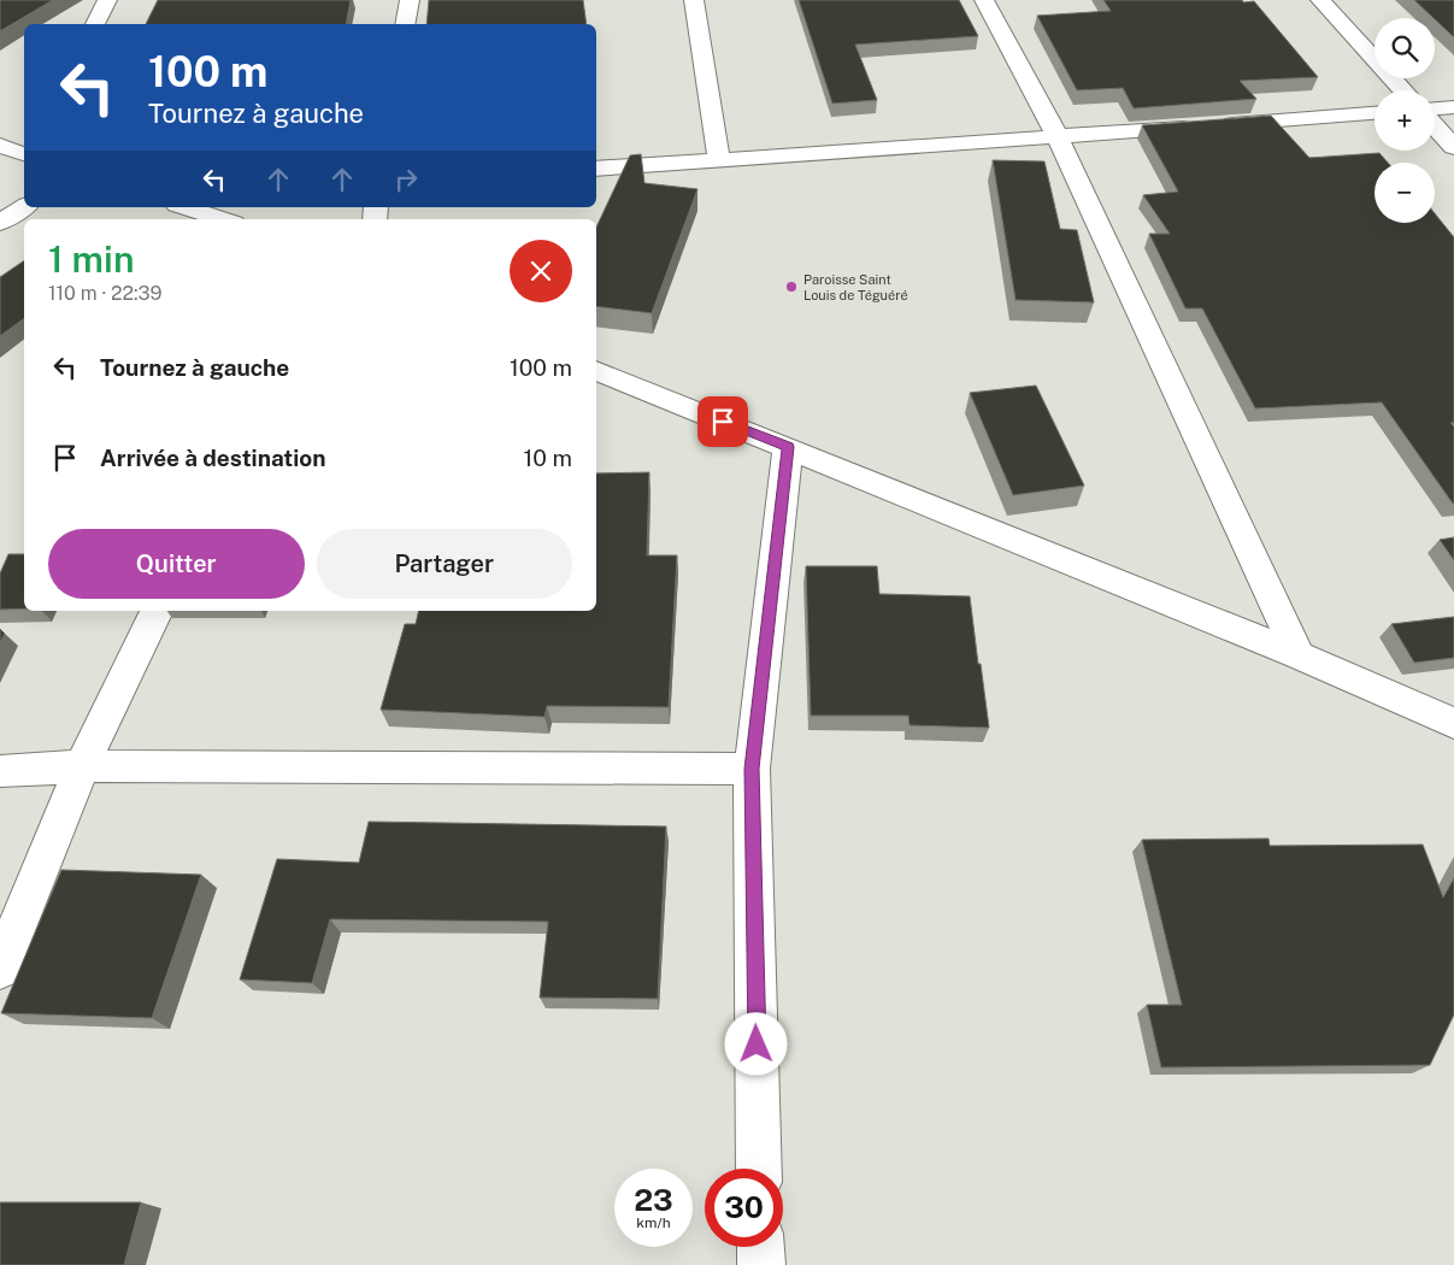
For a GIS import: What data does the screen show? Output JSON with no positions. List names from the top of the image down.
{
  "places": ["Paroisse Saint Louis de Téguéré"],
  "page": {
    "map_buttons": ["+", "−"],
    "turn": ["100 m", "Tournez à gauche"],
    "heading": ["1 min", "110 m · 22:39"],
    "list": [
      {
        "name": "Tournez à gauche",
        "value": "100 m"
      },
      {
        "name": "Arrivée à destination",
        "value": "10 m"
      }
    ],
    "buttons": ["Quitter", "Partager"],
    "speed": "23 km/h",
    "limit": "30"
  }
}
